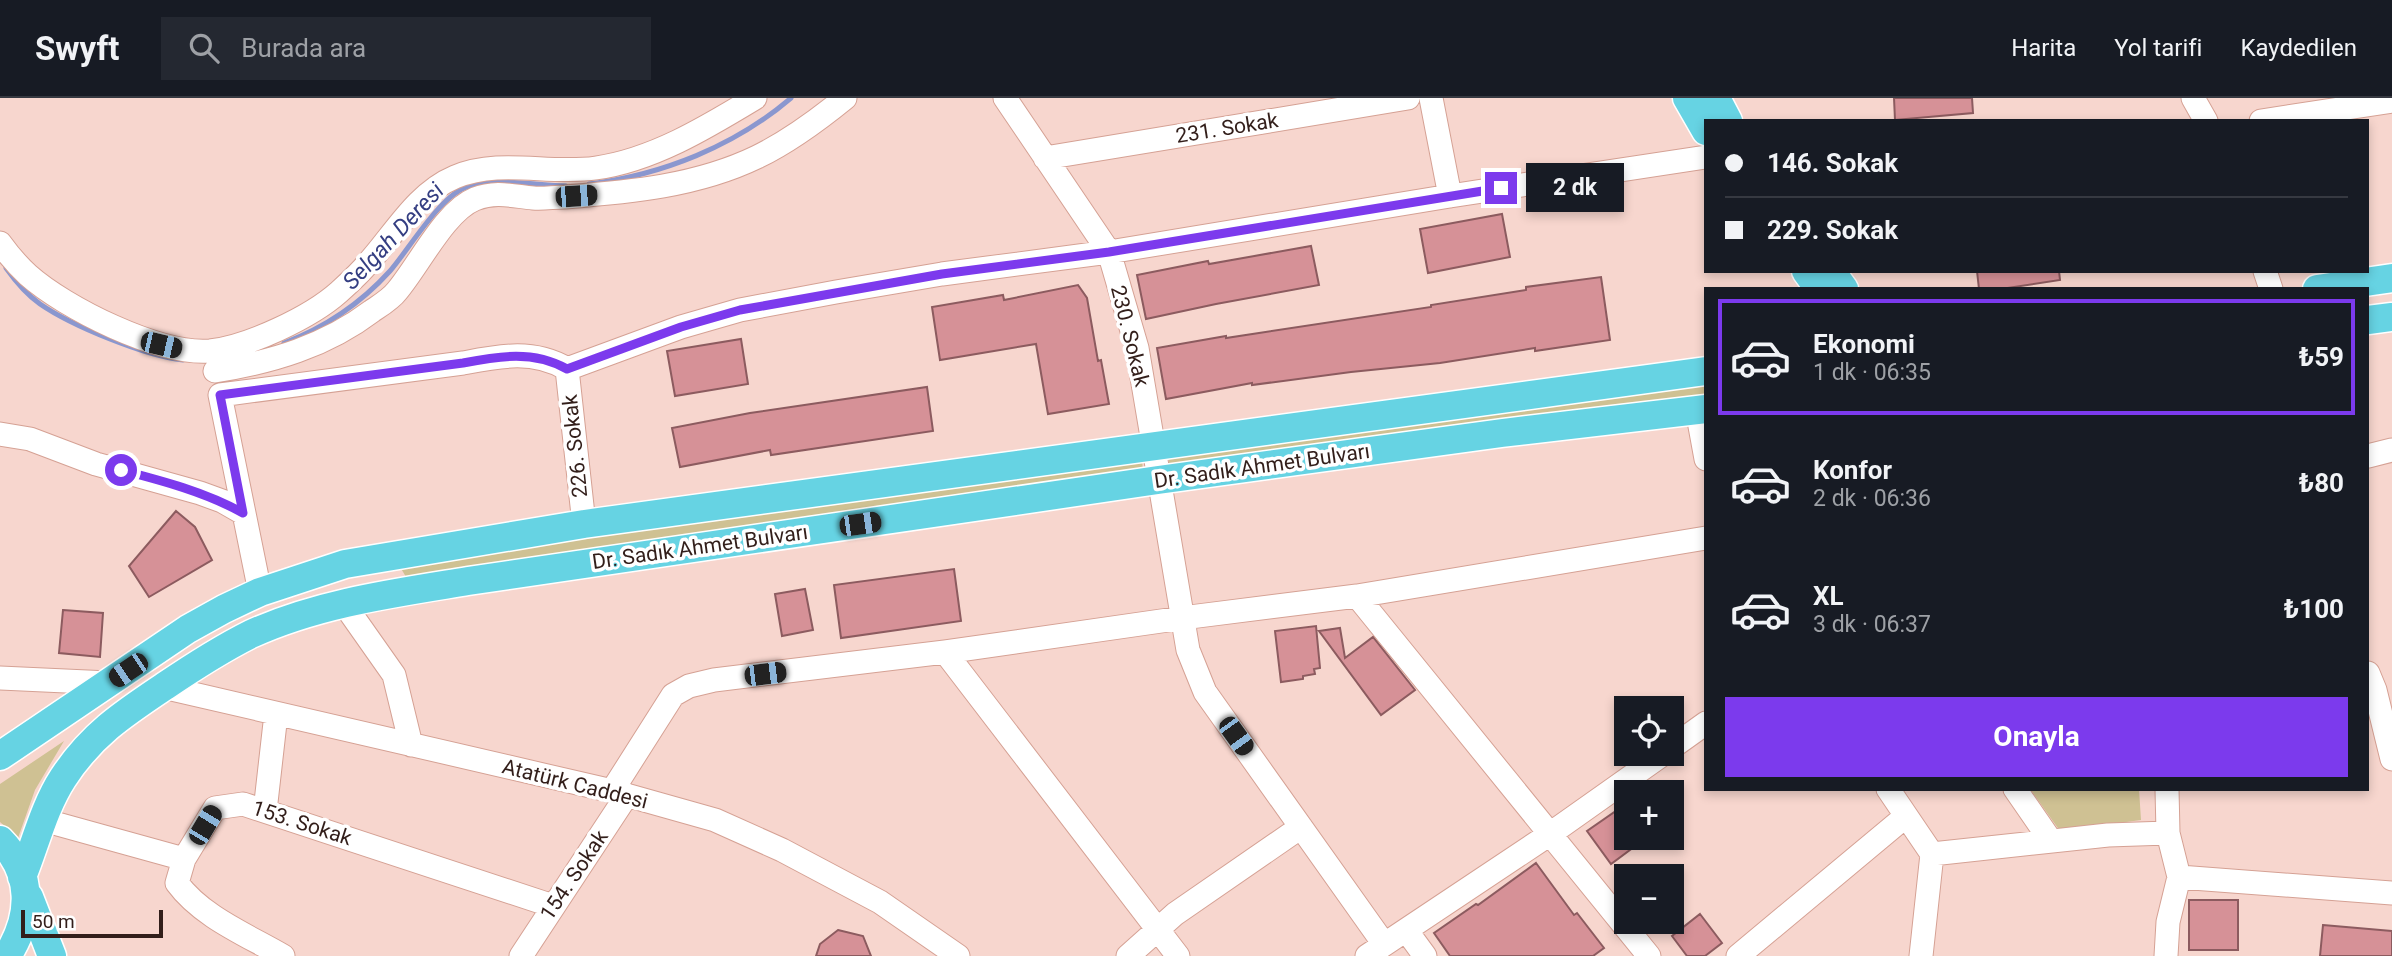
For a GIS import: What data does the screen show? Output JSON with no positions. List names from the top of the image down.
{
  "streets": {
    "main road": ["Dr. Sadık Ahmet Bulvarı"],
    "street": [
      "231. Sokak",
      "230. Sokak",
      "226. Sokak",
      "Atatürk Caddesi",
      "153. Sokak",
      "154. Sokak"
    ]
  },
  "crossings": [
    ["231. Sokak", "230. Sokak"],
    ["230. Sokak", "Dr. Sadık Ahmet Bulvarı"],
    ["230. Sokak", "154. Sokak"],
    ["226. Sokak", "Dr. Sadık Ahmet Bulvarı"],
    ["Dr. Sadık Ahmet Bulvarı", "Atatürk Caddesi"],
    ["Atatürk Caddesi", "154. Sokak"],
    ["153. Sokak", "154. Sokak"]
  ],
  "water": ["Selgah Deresi"],
  "scale_bar": "50 m",
  "page": {
    "header": "Swyft",
    "search": "Burada ara",
    "nav": ["Harita", "Yol tarifi", "Kaydedilen"],
    "banner": ["146. Sokak", "229. Sokak"],
    "bubble": "2 dk",
    "list": [
      {
        "name": "Ekonomi",
        "note": "1 dk · 06:35",
        "value": "₺59"
      },
      {
        "name": "Konfor",
        "note": "2 dk · 06:36",
        "value": "₺80"
      },
      {
        "name": "XL",
        "note": "3 dk · 06:37",
        "value": "₺100"
      }
    ],
    "buttons": "Onayla",
    "map_buttons": ["+", "−"],
    "scale": "50 m"
  }
}
